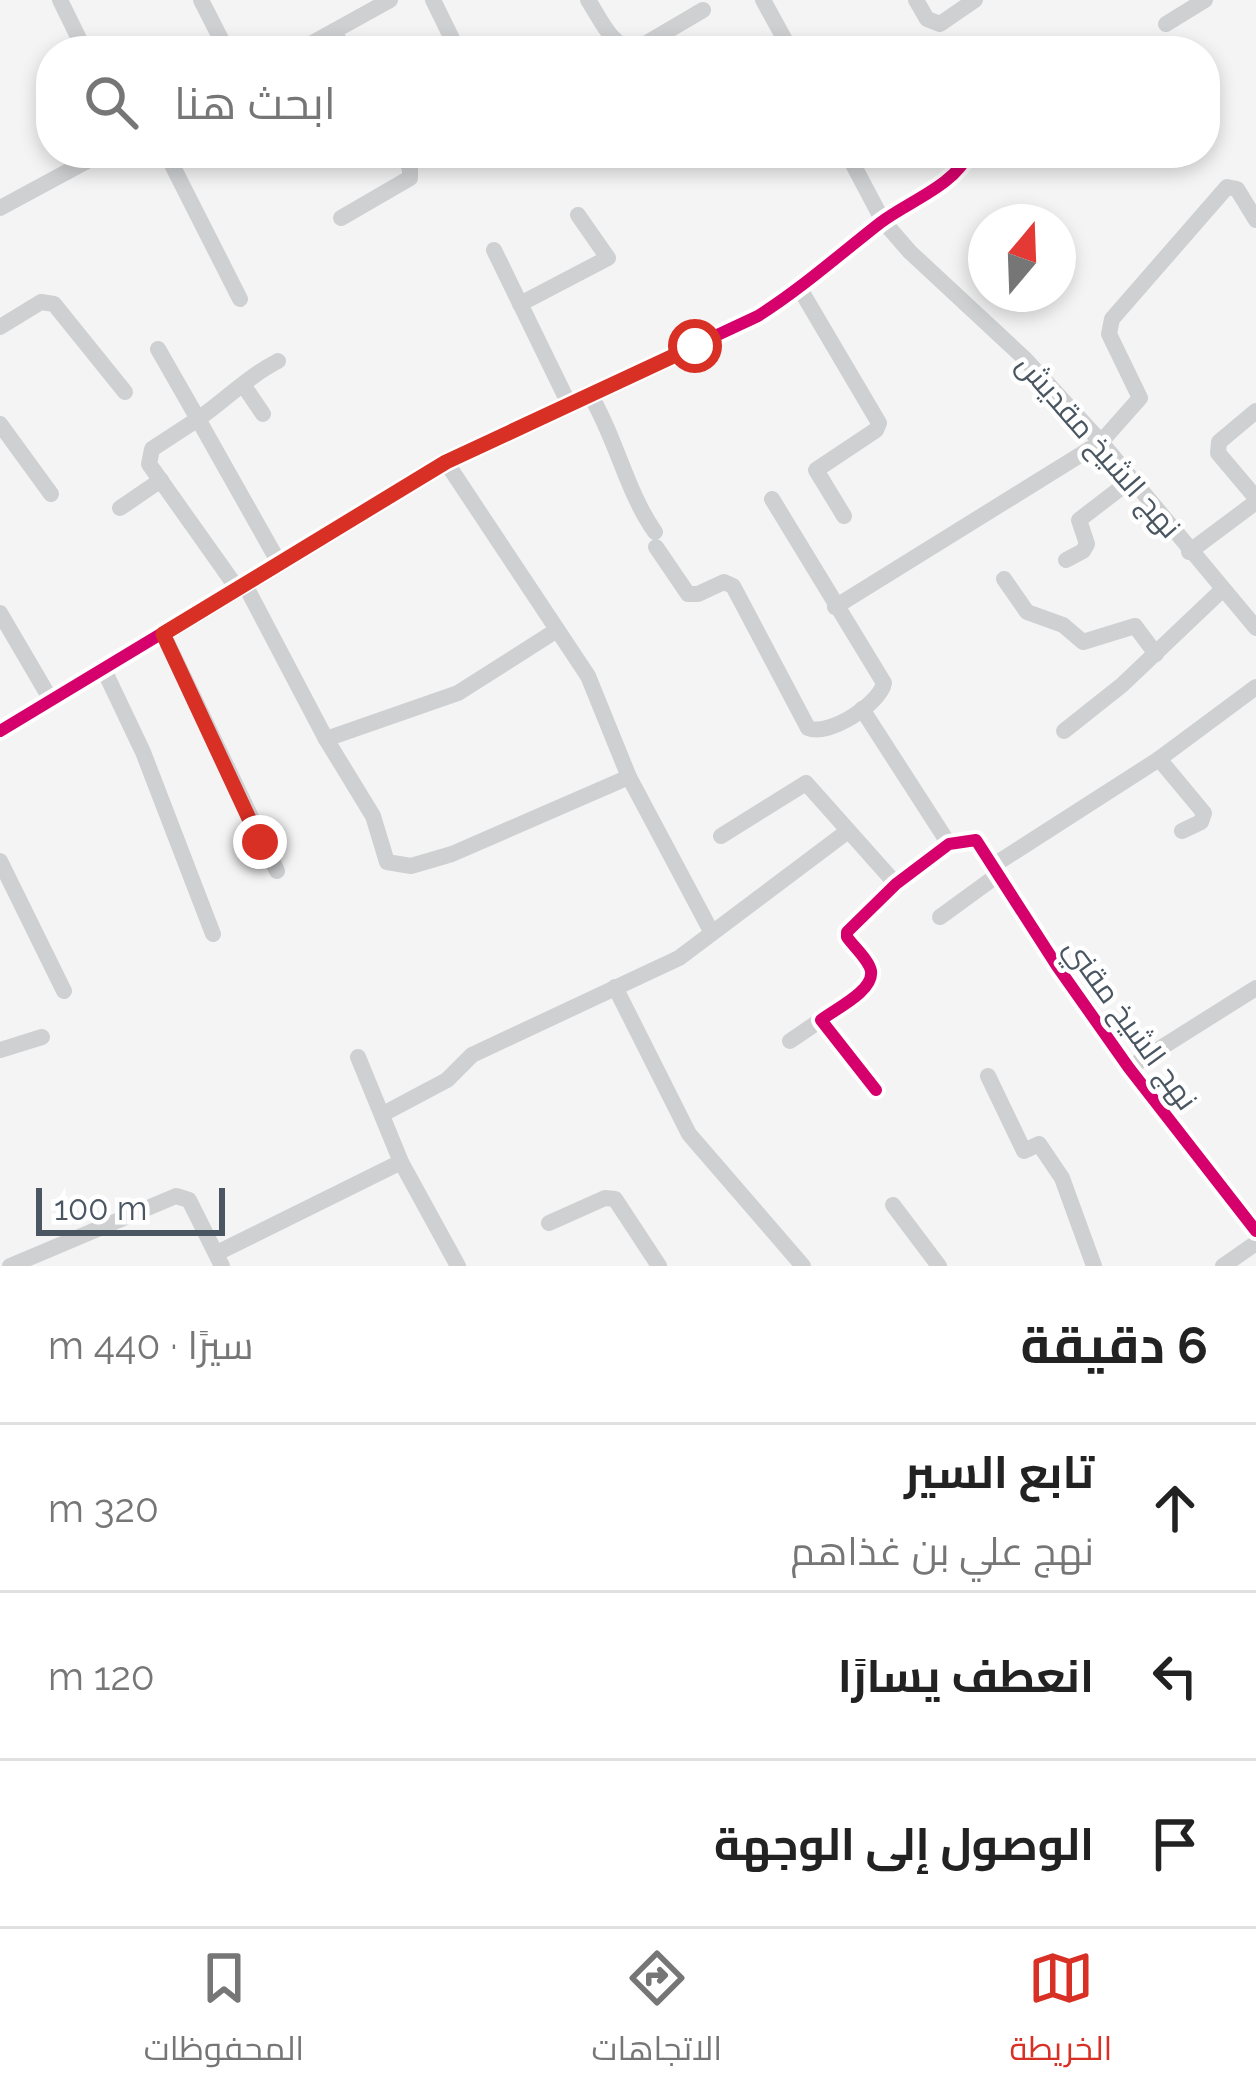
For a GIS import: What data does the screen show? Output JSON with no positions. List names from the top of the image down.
{
  "streets": {
    "street": ["نهج الشيخ مقديش", "نهج الشيخ مقني"]
  },
  "scale_bar": "100 m",
  "north": "top",
  "page": {
    "search": "ابحث هنا",
    "scale": "100 m",
    "heading": ["6 دقيقة", "سيرًا · 440 m"],
    "list": [
      ["تابع السير", "نهج علي بن غذاهم", "320 m"],
      ["انعطف يسارًا", "120 m"],
      "الوصول إلى الوجهة"
    ],
    "nav": ["الخريطة", "الاتجاهات", "المحفوظات"]
  }
}
